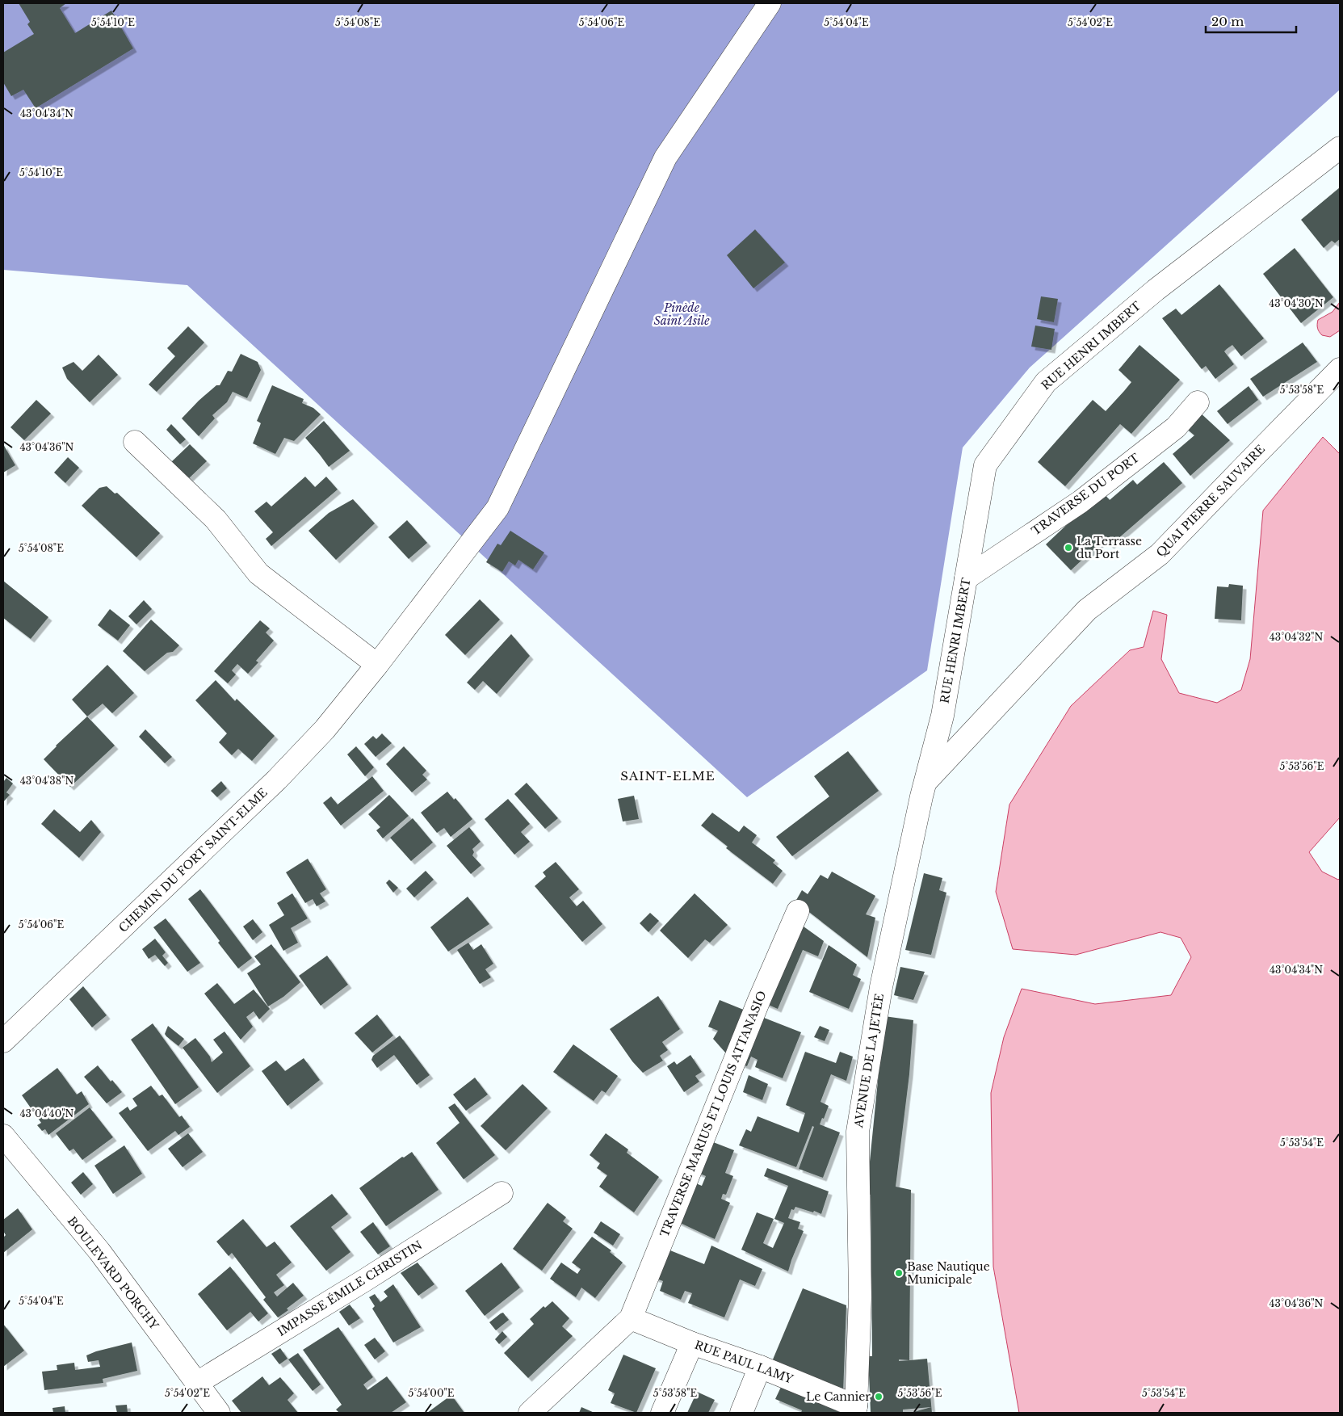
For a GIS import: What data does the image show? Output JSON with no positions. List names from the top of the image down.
{
  "streets": {
    "street": [
      "RUE HENRI IMBERT",
      "TRAVERSE DU PORT",
      "QUAI PIERRE SAUVAIRE",
      "CHEMIN DU FORT SAINT-ELME",
      "AVENUE DE LA JETÉE",
      "TRAVERSE MARIUS ET LOUIS ATTANASIO",
      "BOULEVARD PORCHY",
      "IMPASSE ÉMILE CHRISTIN",
      "RUE PAUL LAMY"
    ]
  },
  "crossings": [
    ["RUE HENRI IMBERT", "TRAVERSE DU PORT"],
    ["RUE HENRI IMBERT", "AVENUE DE LA JETÉE"],
    ["QUAI PIERRE SAUVAIRE", "AVENUE DE LA JETÉE"],
    ["AVENUE DE LA JETÉE", "RUE PAUL LAMY"],
    ["TRAVERSE MARIUS ET LOUIS ATTANASIO", "RUE PAUL LAMY"],
    ["BOULEVARD PORCHY", "IMPASSE ÉMILE CHRISTIN"]
  ],
  "districts": ["SAINT-ELME"],
  "parks": ["Pinède Saint Asile"],
  "places": ["La Terrasse du Port", "Base Nautique Municipale", "Le Cannier"],
  "scale_bar": "20 m",
  "coordinates": [
    "5°54'08\"E",
    "5°54'10\"E",
    "5°54'06\"E",
    "5°54'04\"E",
    "5°54'02\"E",
    "43°04'34\"N",
    "43°04'30\"N",
    "5°53'58\"E",
    "43°04'36\"N",
    "43°04'32\"N",
    "5°53'56\"E",
    "43°04'38\"N",
    "43°04'40\"N",
    "5°53'54\"E",
    "5°54'00\"E"
  ]
}
